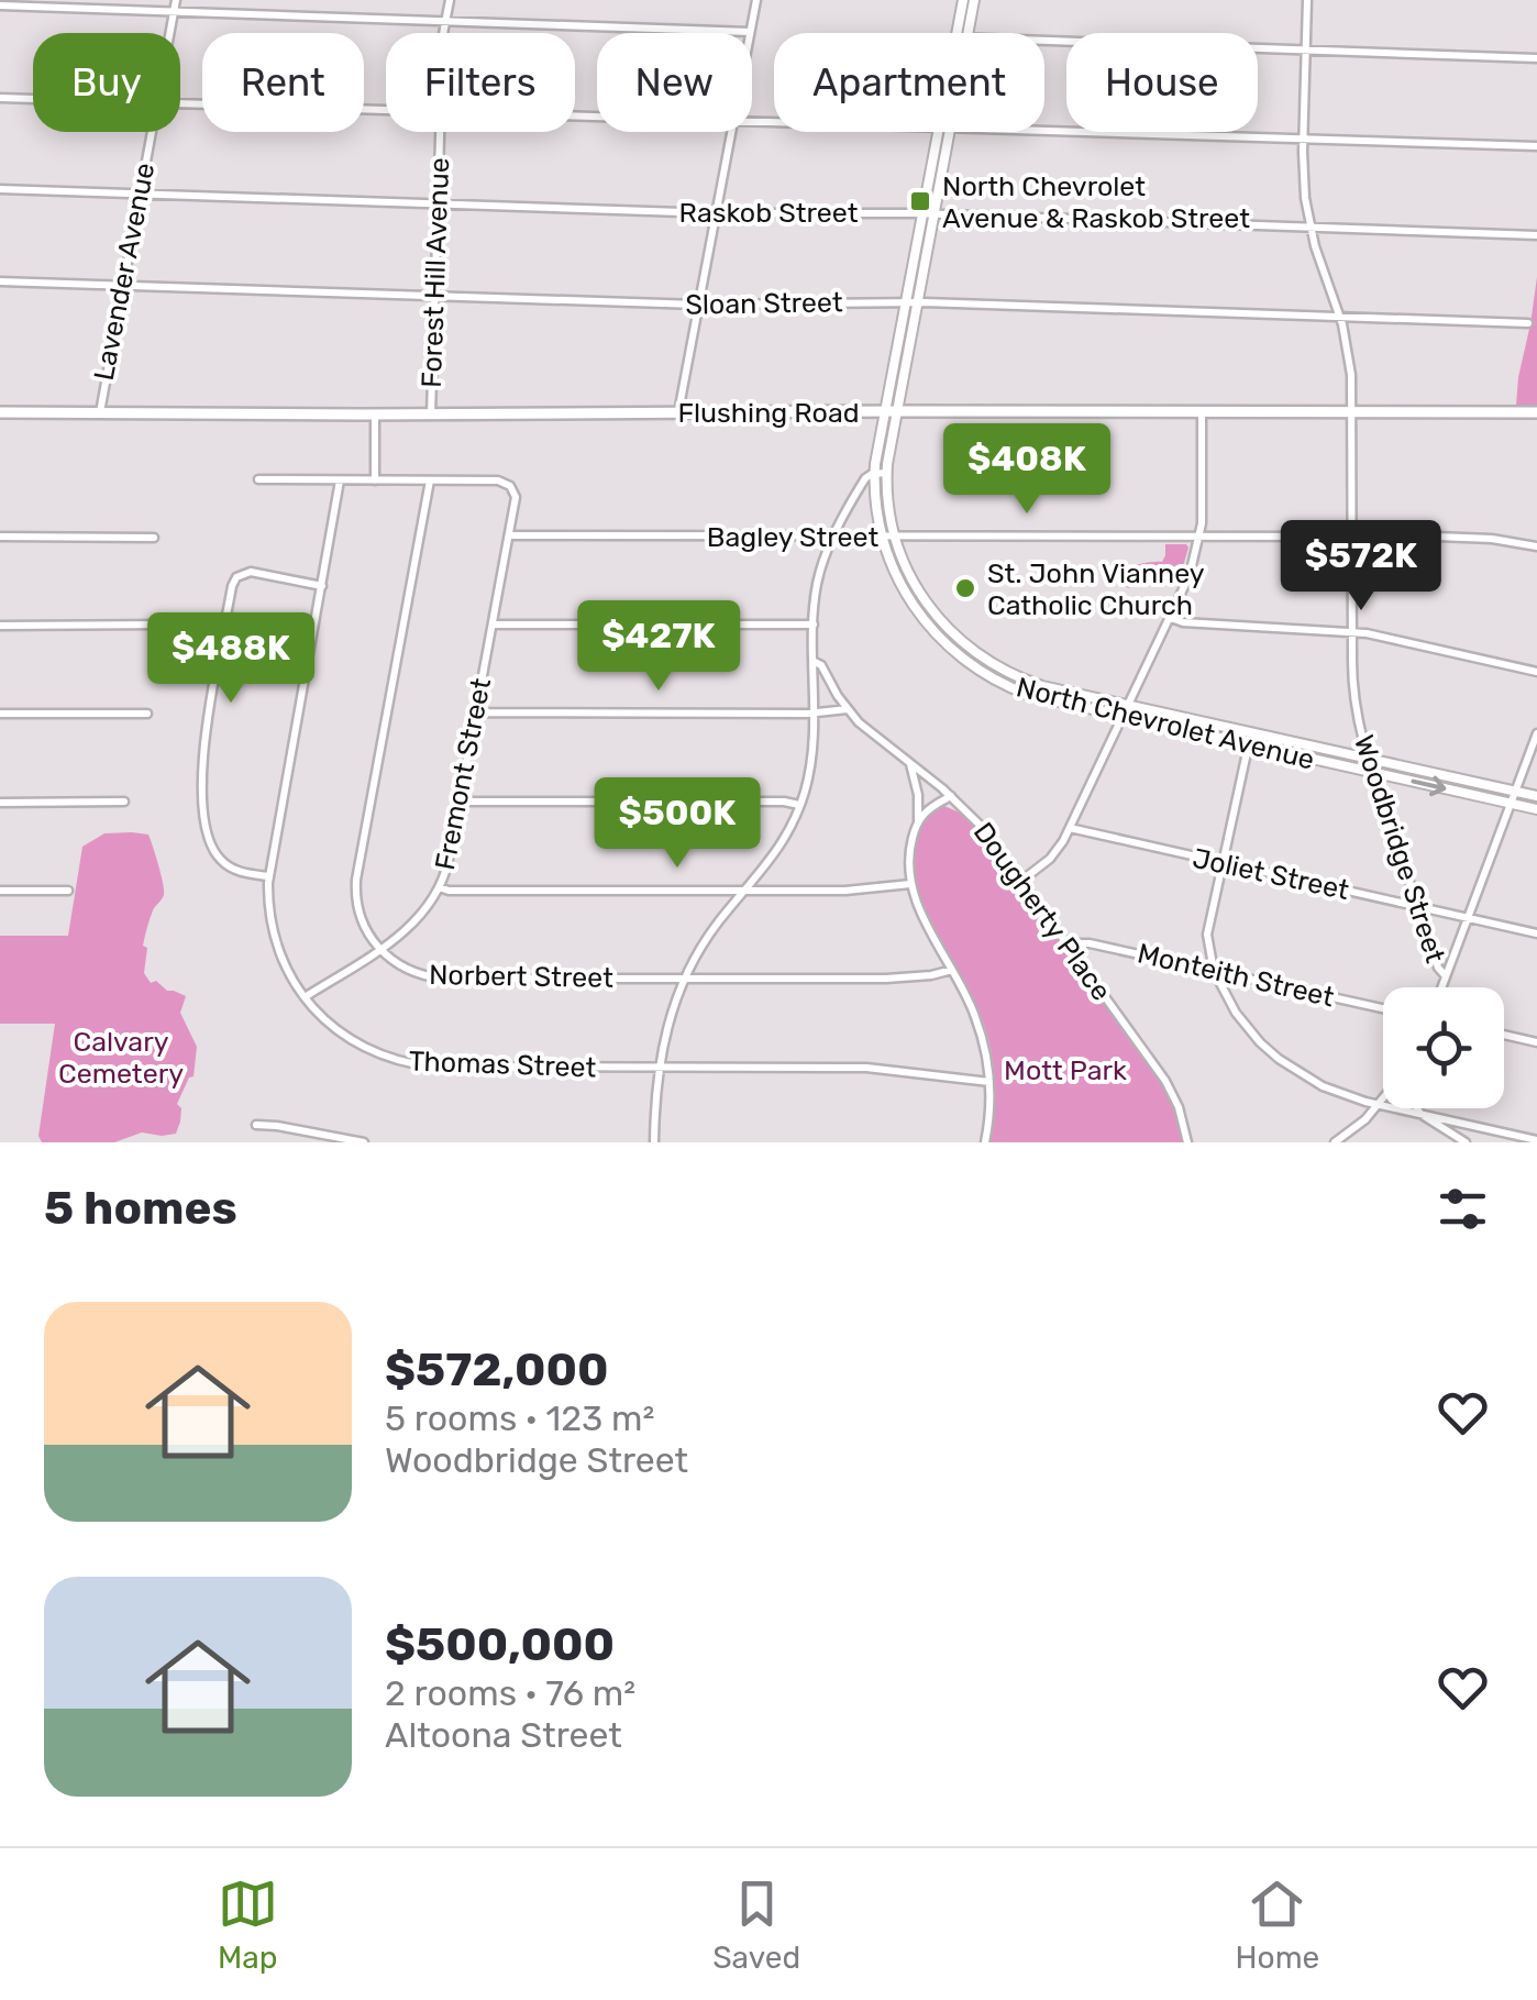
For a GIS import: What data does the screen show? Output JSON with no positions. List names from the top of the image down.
{
  "streets": {
    "main road": ["Flushing Road"],
    "street": [
      "Raskob Street",
      "Lavender Avenue",
      "Forest Hill Avenue",
      "Sloan Street",
      "Bagley Street",
      "North Chevrolet Avenue",
      "Fremont Street",
      "Woodbridge Street",
      "Joliet Street",
      "Dougherty Place",
      "Monteith Street",
      "Norbert Street",
      "Thomas Street"
    ]
  },
  "crossings": [
    ["Raskob Street", "Lavender Avenue"],
    ["Raskob Street", "Forest Hill Avenue"],
    ["Raskob Street", "North Chevrolet Avenue"],
    ["Raskob Street", "Woodbridge Street"],
    ["Lavender Avenue", "Sloan Street"],
    ["Lavender Avenue", "Flushing Road"],
    ["Forest Hill Avenue", "Sloan Street"],
    ["Forest Hill Avenue", "Flushing Road"],
    ["Sloan Street", "North Chevrolet Avenue"],
    ["Sloan Street", "Woodbridge Street"],
    ["Flushing Road", "North Chevrolet Avenue"],
    ["Flushing Road", "Woodbridge Street"],
    ["Bagley Street", "North Chevrolet Avenue"],
    ["Bagley Street", "Fremont Street"],
    ["Bagley Street", "Woodbridge Street"],
    ["North Chevrolet Avenue", "Woodbridge Street"],
    ["Fremont Street", "Norbert Street"],
    ["Fremont Street", "Thomas Street"],
    ["Woodbridge Street", "Joliet Street"],
    ["Dougherty Place", "Monteith Street"]
  ],
  "parks": ["Calvary Cemetery", "Mott Park"],
  "places": {
    "transit": ["North Chevrolet Avenue & Raskob Street"],
    "other": ["St. John Vianney Catholic Church"]
  },
  "page": {
    "chip": [
      "Buy",
      "Rent",
      "Filters",
      "New",
      "Apartment",
      "House"
    ],
    "price": [
      "$408K",
      "$572K",
      "$427K",
      "$488K",
      "$500K"
    ],
    "heading": "5 homes",
    "list": [
      {
        "name": "$572,000",
        "note": "5 rooms · 123 m² · Woodbridge Street"
      },
      {
        "name": "$500,000",
        "note": "2 rooms · 76 m² · Altoona Street"
      }
    ],
    "tabs": ["Map", "Saved", "Home"]
  }
}
